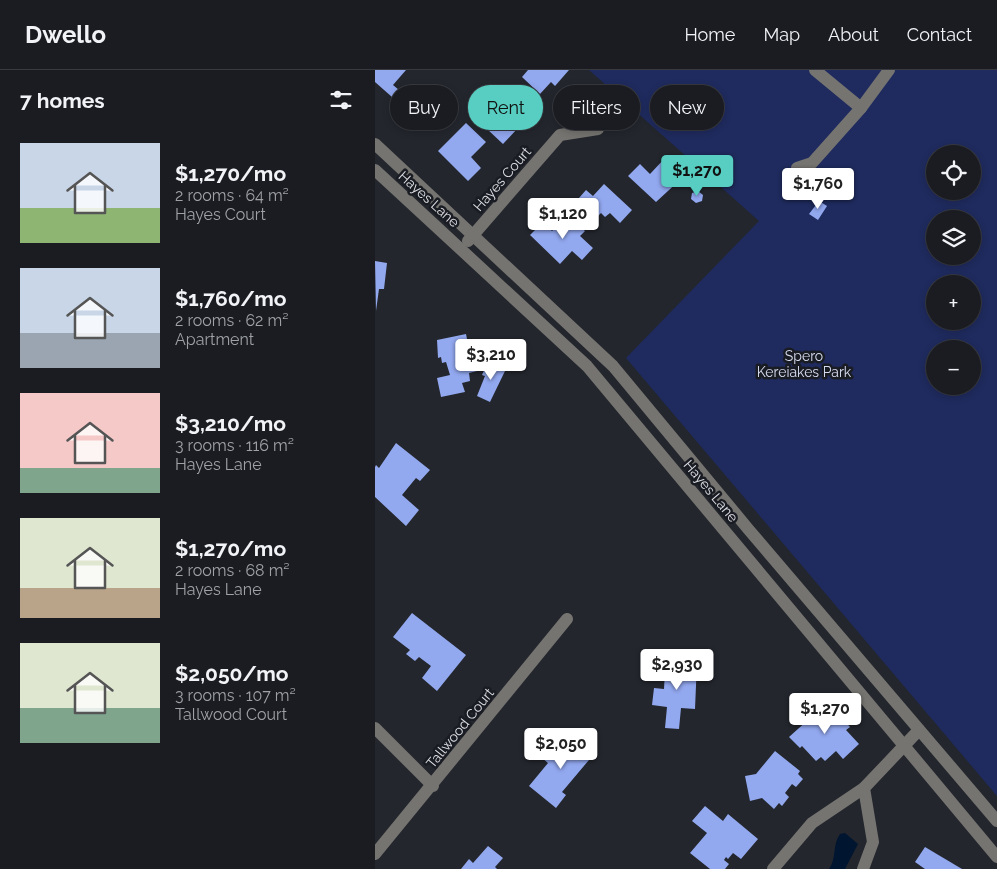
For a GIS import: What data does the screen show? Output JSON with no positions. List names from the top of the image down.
{
  "streets": {
    "street": ["Hayes Court", "Hayes Lane", "Tallwood Court"]
  },
  "crossings": [
    ["Hayes Court", "Hayes Lane"]
  ],
  "parks": ["Spero Kereiakes Park"],
  "page": {
    "header": "Dwello",
    "nav": [
      "Home",
      "Map",
      "About",
      "Contact"
    ],
    "heading": "7 homes",
    "chip": [
      "Buy",
      "Rent",
      "Filters",
      "New"
    ],
    "list": [
      {
        "name": "$1,270/mo",
        "note": "2 rooms · 64 m² · Hayes Court"
      },
      {
        "name": "$1,760/mo",
        "note": "2 rooms · 62 m² · Apartment"
      },
      {
        "name": "$3,210/mo",
        "note": "3 rooms · 116 m² · Hayes Lane"
      },
      {
        "name": "$1,270/mo",
        "note": "2 rooms · 68 m² · Hayes Lane"
      },
      {
        "name": "$2,050/mo",
        "note": "3 rooms · 107 m² · Tallwood Court"
      }
    ],
    "map_buttons": ["+", "−"],
    "price": [
      "$1,270",
      "$1,760",
      "$1,120",
      "$3,210",
      "$2,930",
      "$1,270",
      "$2,050"
    ]
  }
}
